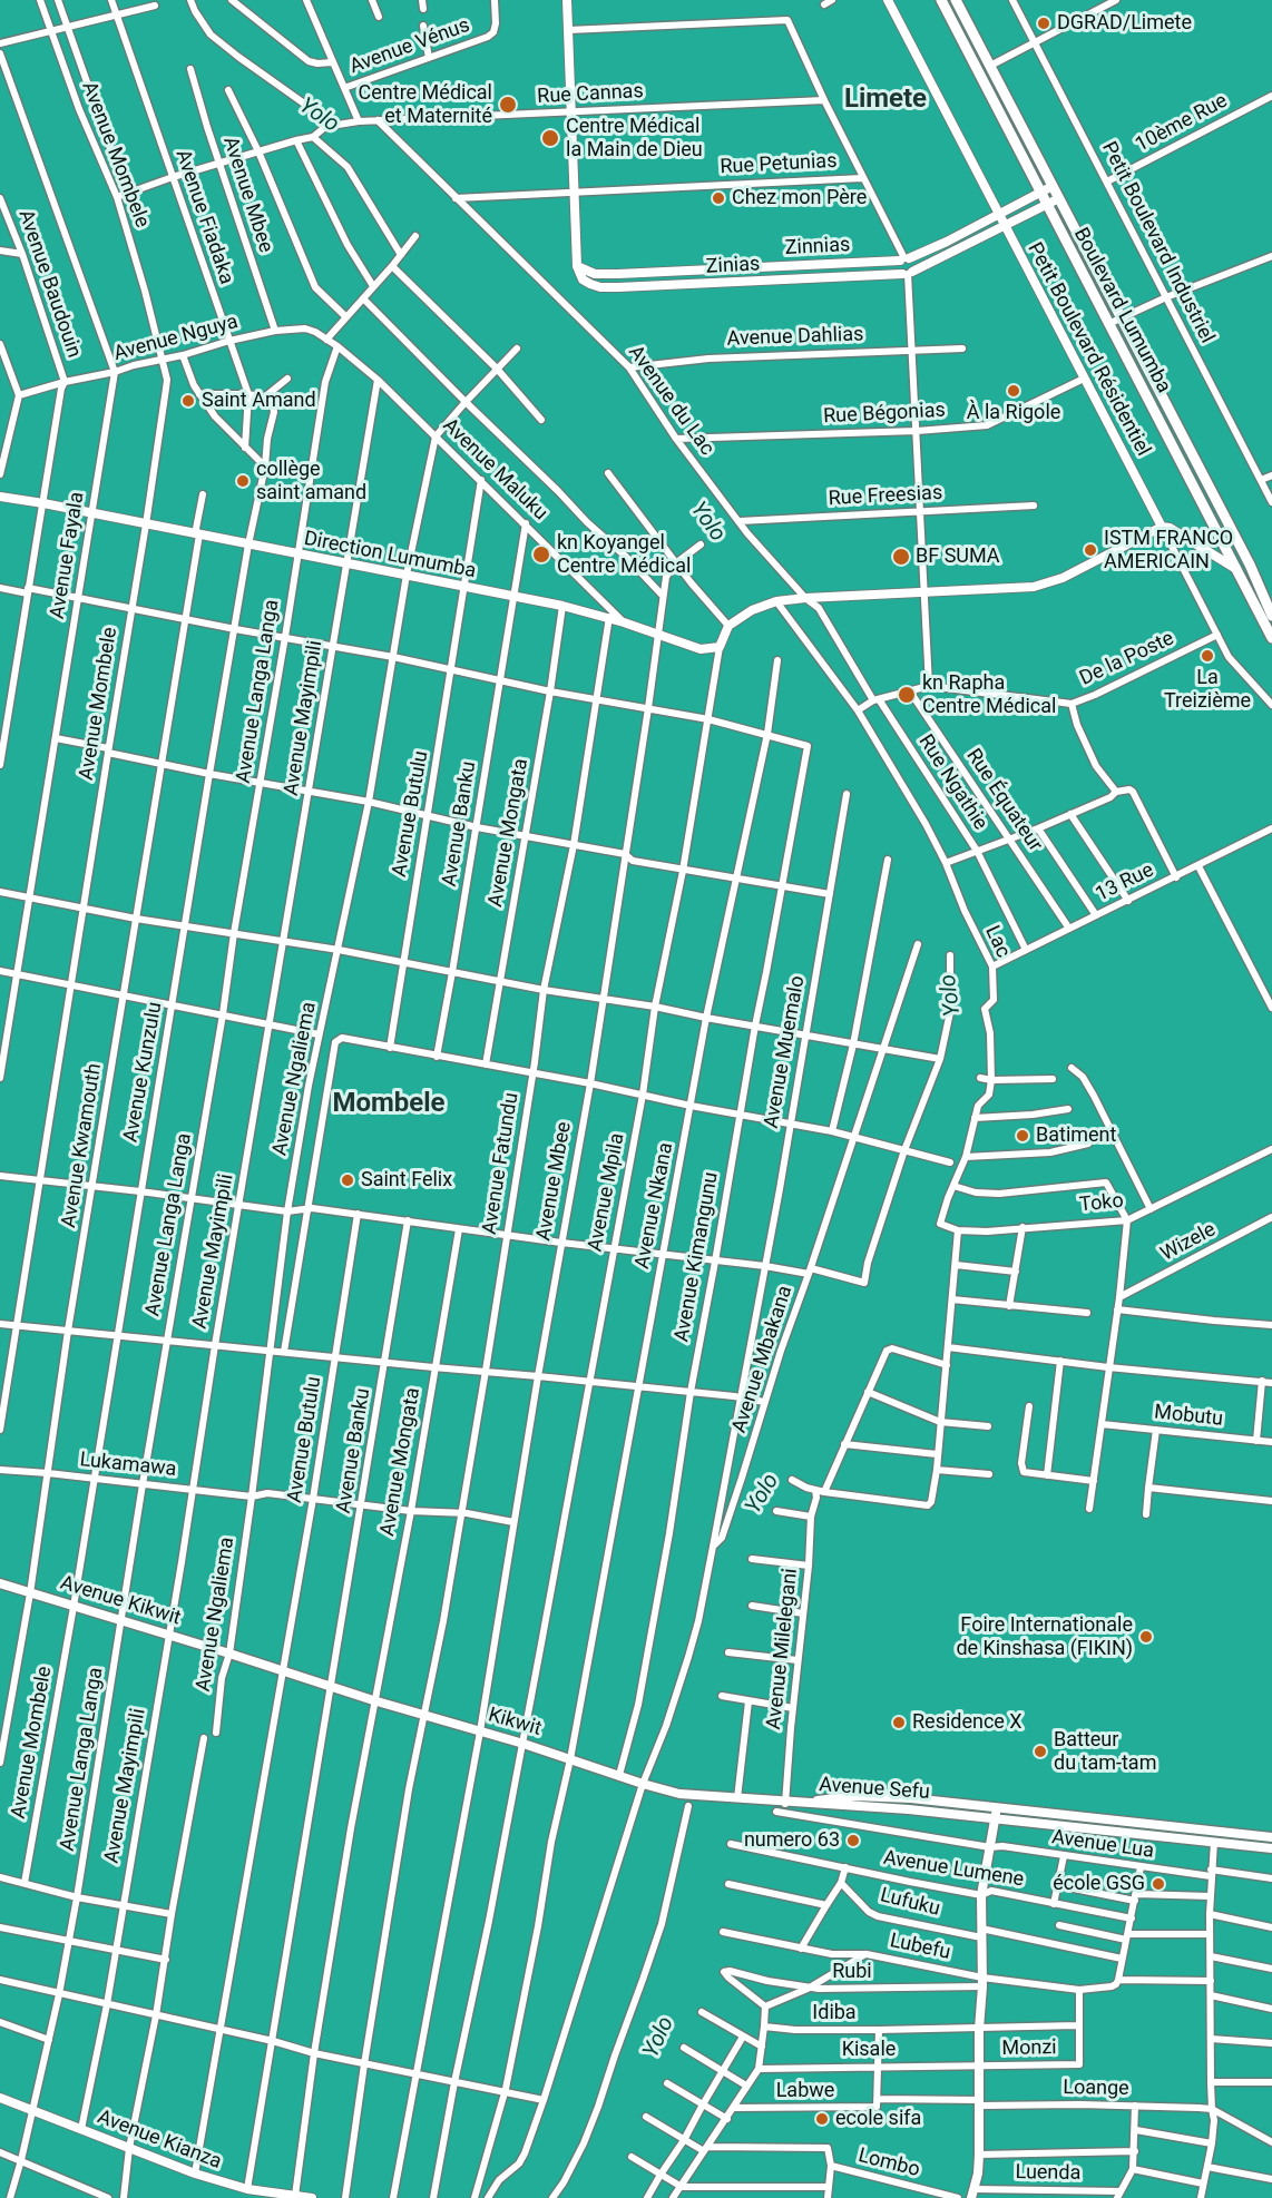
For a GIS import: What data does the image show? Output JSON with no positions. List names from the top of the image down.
{
  "streets": {
    "highway": ["Boulevard Lumumba"],
    "main road": ["Avenue Kikwit", "Kikwit", "Avenue Sefu"],
    "street": [
      "Avenue Vénus",
      "Rue Cannas",
      "10ème Rue",
      "Avenue Mombele",
      "Rue Petunias",
      "Avenue Mbee",
      "Avenue Fiadaka",
      "Petit Boulevard Industriel",
      "Zinnias",
      "Zinias",
      "Avenue Baudouin",
      "Avenue Dahlias",
      "Avenue Nguya",
      "Petit Boulevard Résidentiel",
      "Avenue du Lac",
      "Rue Bégonias",
      "Avenue Maluku",
      "Rue Freesias",
      "Avenue Fayala",
      "Direction Lumumba",
      "De la Poste",
      "Avenue Langa Langa",
      "Avenue Mayimpili",
      "Rue Ngathie",
      "Rue Équateur",
      "Avenue Butulu",
      "Avenue Banku",
      "Avenue Mongata",
      "13 Rue",
      "Lac",
      "Avenue Muemalo",
      "Avenue Kunzulu",
      "Avenue Ngaliema",
      "Avenue Kwamouth",
      "Avenue Fatundu",
      "Avenue Mpila",
      "Toko",
      "Avenue Nkana",
      "Wizele",
      "Avenue Kimangunu",
      "Avenue Mbakana",
      "Mobutu",
      "Lukamawa",
      "Avenue Milelegani",
      "Avenue Lua",
      "Avenue Lumene",
      "Lufuku",
      "Lubefu",
      "Rubi",
      "Idiba",
      "Monzi",
      "Kisale",
      "Loange",
      "Labwe",
      "Avenue Kianza",
      "Lombo",
      "Luenda"
    ]
  },
  "crossings": [
    ["Rue Cannas", "Avenue du Lac"],
    ["10ème Rue", "Petit Boulevard Industriel"],
    ["Avenue Mombele", "Avenue Nguya"],
    ["Avenue Mombele", "Direction Lumumba"],
    ["Avenue Mombele", "Avenue Kunzulu"],
    ["Avenue Mombele", "Avenue Kikwit"],
    ["Rue Petunias", "Avenue du Lac"],
    ["Avenue Mbee", "Avenue Nguya"],
    ["Avenue Mbee", "Direction Lumumba"],
    ["Avenue Mbee", "Lukamawa"],
    ["Avenue Mbee", "Kikwit"],
    ["Avenue Fiadaka", "Avenue Nguya"],
    ["Zinnias", "Zinias"],
    ["Avenue Baudouin", "Avenue Nguya"],
    ["Avenue Dahlias", "Avenue du Lac"],
    ["Avenue Nguya", "Avenue Maluku"],
    ["Avenue Nguya", "Avenue Fayala"],
    ["Avenue Nguya", "Avenue Langa Langa"],
    ["Petit Boulevard Résidentiel", "Rue Bégonias"],
    ["Petit Boulevard Résidentiel", "De la Poste"],
    ["Avenue du Lac", "Rue Bégonias"],
    ["Avenue du Lac", "Rue Freesias"],
    ["Avenue du Lac", "De la Poste"],
    ["Avenue du Lac", "Rue Ngathie"],
    ["Avenue Maluku", "Direction Lumumba"],
    ["Avenue Maluku", "Avenue Langa Langa"],
    ["Avenue Maluku", "Avenue Mayimpili"],
    ["Avenue Maluku", "Avenue Butulu"],
    ["Avenue Maluku", "Avenue Banku"],
    ["Avenue Maluku", "Avenue Ngaliema"],
    ["Avenue Fayala", "Direction Lumumba"],
    ["Direction Lumumba", "Avenue Langa Langa"],
    ["Direction Lumumba", "Avenue Mayimpili"],
    ["Direction Lumumba", "Avenue Butulu"],
    ["Direction Lumumba", "Avenue Banku"],
    ["Direction Lumumba", "Avenue Mongata"],
    ["Direction Lumumba", "Avenue Kunzulu"],
    ["Direction Lumumba", "Avenue Ngaliema"],
    ["Direction Lumumba", "Avenue Kwamouth"],
    ["Direction Lumumba", "Avenue Fatundu"],
    ["Direction Lumumba", "Avenue Mpila"],
    ["De la Poste", "Rue Ngathie"],
    ["De la Poste", "Rue Équateur"],
    ["Avenue Langa Langa", "Lukamawa"],
    ["Avenue Langa Langa", "Avenue Kikwit"],
    ["Avenue Langa Langa", "Avenue Kianza"],
    ["Avenue Mayimpili", "Lukamawa"],
    ["Avenue Mayimpili", "Avenue Kikwit"],
    ["Avenue Mayimpili", "Avenue Kianza"],
    ["Rue Ngathie", "13 Rue"],
    ["Rue Équateur", "13 Rue"],
    ["Avenue Butulu", "Lukamawa"],
    ["Avenue Butulu", "Kikwit"],
    ["Avenue Butulu", "Avenue Kianza"],
    ["Avenue Banku", "Lukamawa"],
    ["Avenue Banku", "Kikwit"],
    ["Avenue Banku", "Avenue Kianza"],
    ["Avenue Mongata", "Lukamawa"],
    ["Avenue Mongata", "Kikwit"],
    ["Avenue Mongata", "Avenue Kianza"],
    ["13 Rue", "Lac"],
    ["Avenue Muemalo", "Avenue Mbakana"],
    ["Avenue Kunzulu", "Lukamawa"],
    ["Avenue Kunzulu", "Avenue Kikwit"],
    ["Avenue Ngaliema", "Lukamawa"],
    ["Avenue Ngaliema", "Avenue Kikwit"],
    ["Avenue Ngaliema", "Kikwit"],
    ["Avenue Kwamouth", "Lukamawa"],
    ["Avenue Kwamouth", "Avenue Kikwit"],
    ["Avenue Fatundu", "Lukamawa"],
    ["Avenue Fatundu", "Kikwit"],
    ["Avenue Mpila", "Kikwit"],
    ["Avenue Nkana", "Avenue Kimangunu"],
    ["Avenue Nkana", "Kikwit"],
    ["Avenue Kimangunu", "Kikwit"],
    ["Avenue Mbakana", "Kikwit"],
    ["Avenue Kikwit", "Kikwit"],
    ["Avenue Milelegani", "Kikwit"],
    ["Avenue Milelegani", "Avenue Sefu"],
    ["Avenue Milelegani", "Avenue Lua"],
    ["Kikwit", "Avenue Sefu"],
    ["Kikwit", "Avenue Lua"],
    ["Avenue Sefu", "Avenue Lua"],
    ["Lubefu", "Rubi"],
    ["Idiba", "Monzi"],
    ["Monzi", "Kisale"],
    ["Loange", "Labwe"]
  ],
  "districts": ["Limete", "Mombele"],
  "water": ["Yolo"],
  "places": [
    "DGRAD/Limete",
    "Centre Médical et Maternité",
    "Centre Médical la Main de Dieu",
    "Chez mon Père",
    "À la Rigole",
    "Saint Amand",
    "collège saint amand",
    "ISTM FRANCO AMERICAIN",
    "kn Koyangel Centre Médical",
    "BF SUMA",
    "La Treizième",
    "kn Rapha Centre Médical",
    "Batiment",
    "Saint Felix",
    "Foire Internationale de Kinshasa (FIKIN)",
    "Residence X",
    "Batteur du tam-tam",
    "numero 63",
    "école GSG",
    "ecole sifa"
  ]
}
